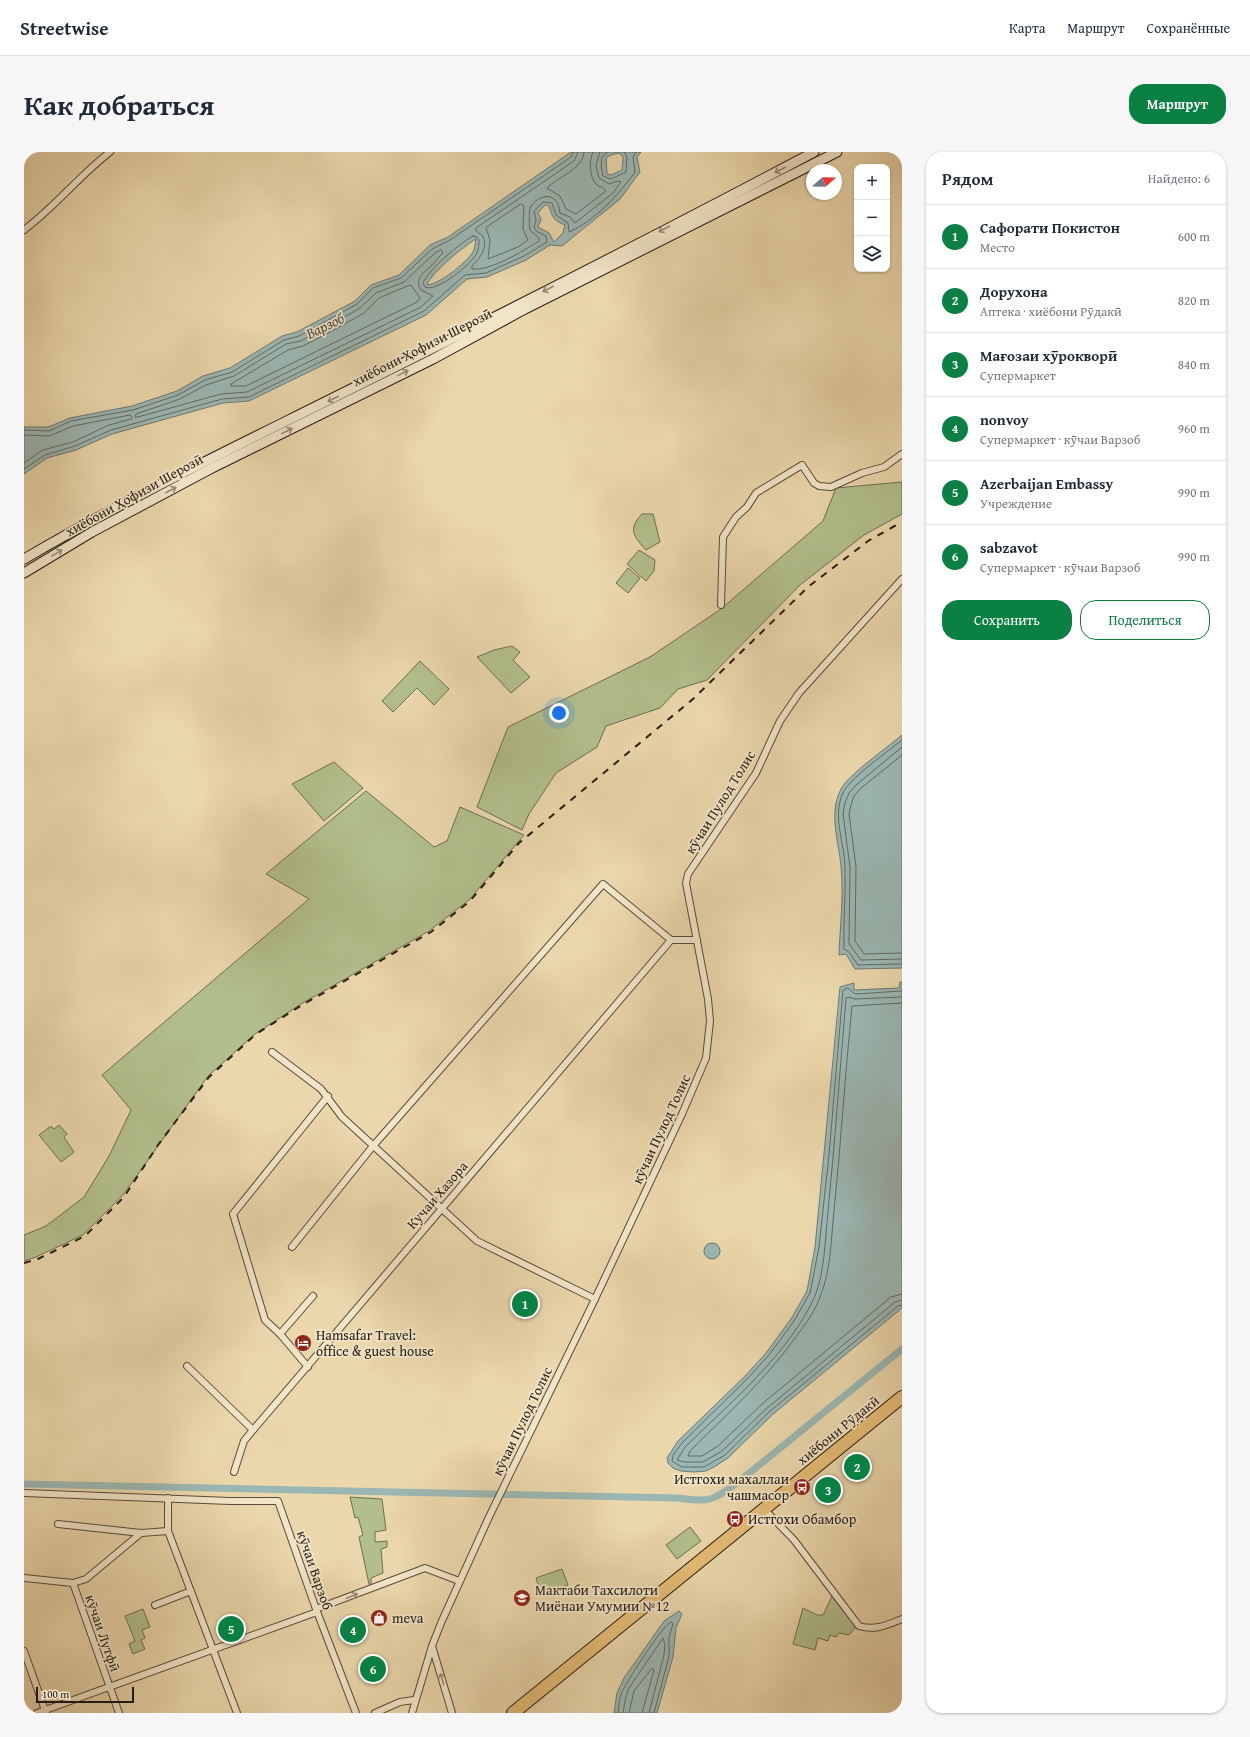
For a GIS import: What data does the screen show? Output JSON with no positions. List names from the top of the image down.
{
  "streets": {
    "highway": ["хиёбони Рӯдакӣ"],
    "main road": ["хиёбони Ҳофизи Шерозӣ"],
    "street": [
      "кӯчаи Пулод Толис",
      "Кучаи Хазора",
      "кӯчаи Варзоб",
      "кӯчаи Лутфӣ"
    ]
  },
  "water": ["Варзоб"],
  "places": {
    "hotel": ["Hamsafar Travel: office & guest house"],
    "bus stop": ["Истгохи махаллаи чашмасор", "Истгохи Обамбор"],
    "school or university": ["Мактаби Тахсилоти Миёнаи Умумии №12"],
    "shop": ["meva"]
  },
  "scale_bar": "100 m",
  "north": "right",
  "page": {
    "header": "Streetwise",
    "nav": ["Карта", "Маршрут", "Сохранённые"],
    "title": "Как добраться",
    "buttons": [
      "Маршрут",
      ["Сохранить", "Поделиться"]
    ],
    "heading": ["Рядом", "Найдено: 6"],
    "map_buttons": ["+", "−"],
    "list": [
      {
        "mark": "1",
        "name": "Сафорати Покистон",
        "note": "Место",
        "value": "600 m"
      },
      {
        "mark": "2",
        "name": "Дорухона",
        "note": "Аптека · хиёбони Рӯдакӣ",
        "value": "820 m"
      },
      {
        "mark": "3",
        "name": "Мағозаи хӯрокворӣ",
        "note": "Супермаркет",
        "value": "840 m"
      },
      {
        "mark": "4",
        "name": "nonvoy",
        "note": "Супермаркет · кӯчаи Варзоб",
        "value": "960 m"
      },
      {
        "mark": "5",
        "name": "Azerbaijan Embassy",
        "note": "Учреждение",
        "value": "990 m"
      },
      {
        "mark": "6",
        "name": "sabzavot",
        "note": "Супермаркет · кӯчаи Варзоб",
        "value": "990 m"
      }
    ],
    "pins": [
      "1",
      "2",
      "3",
      "5",
      "4",
      "6"
    ],
    "scale": "100 m"
  }
}
